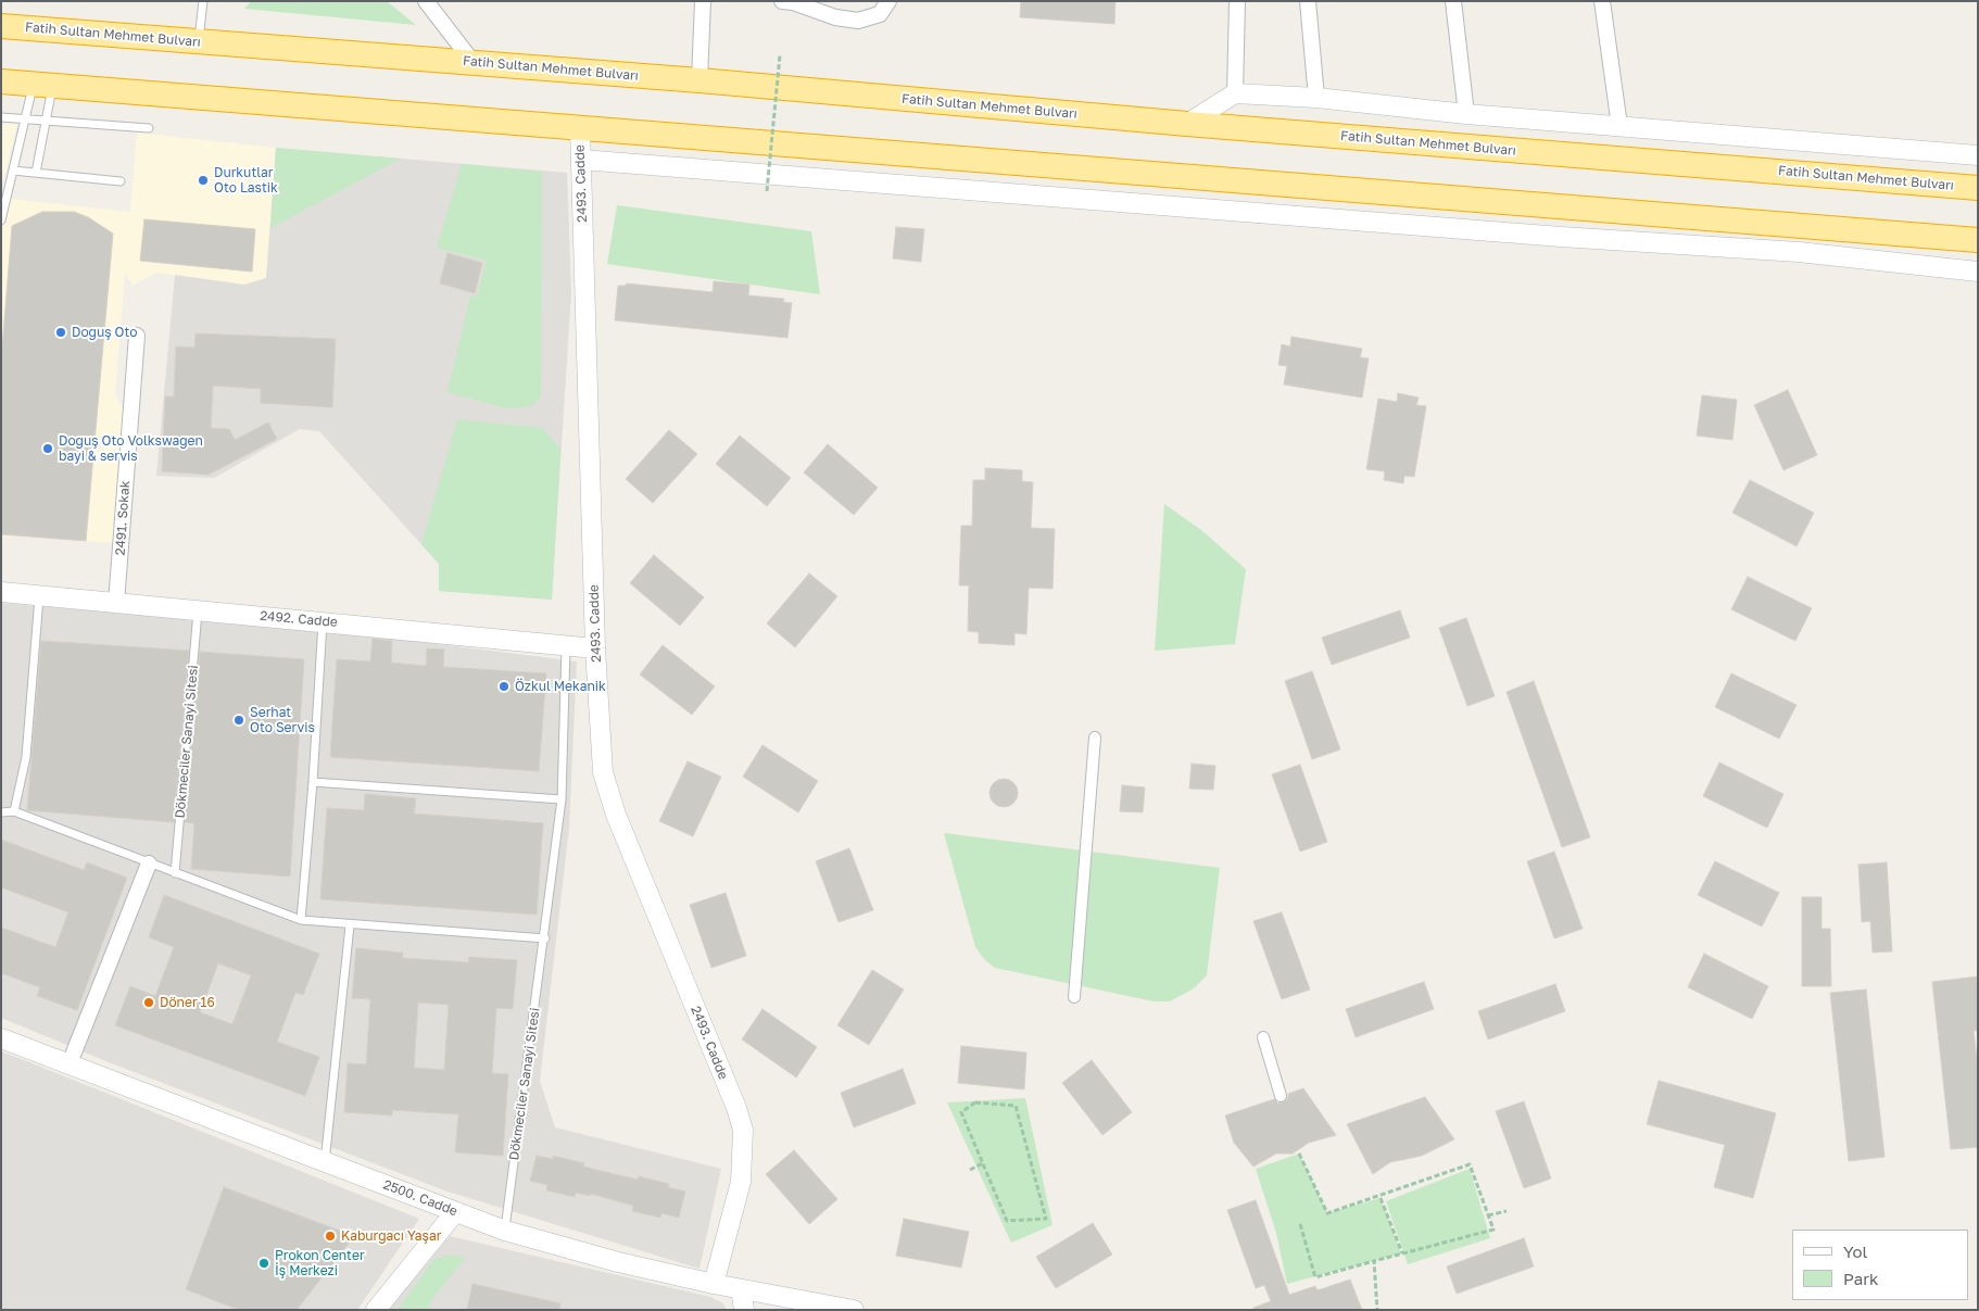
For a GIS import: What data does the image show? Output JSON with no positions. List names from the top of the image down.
{
  "streets": {
    "highway": ["Fatih Sultan Mehmet Bulvarı"],
    "street": [
      "2493. Cadde",
      "2491. Sokak",
      "2492. Cadde",
      "2500. Cadde"
    ],
    "lane": ["Dökmeciler Sanayi Sitesi"]
  },
  "crossings": [
    ["2493. Cadde", "2492. Cadde"],
    ["2493. Cadde", "2500. Cadde"],
    ["2491. Sokak", "2492. Cadde"],
    ["2492. Cadde", "Dökmeciler Sanayi Sitesi"],
    ["Dökmeciler Sanayi Sitesi", "2500. Cadde"]
  ],
  "places": [
    "Durkutlar Oto Lastik",
    "Doğuş Oto",
    "Doğuş Oto Volkswagen bayi & servis",
    "Özkul Mekanik",
    "Serhat Oto Servis",
    "Döner 16",
    "Kaburgacı Yaşar",
    "Prokon Center İş Merkezi"
  ],
  "legend": ["Yol", "Park"]
}
